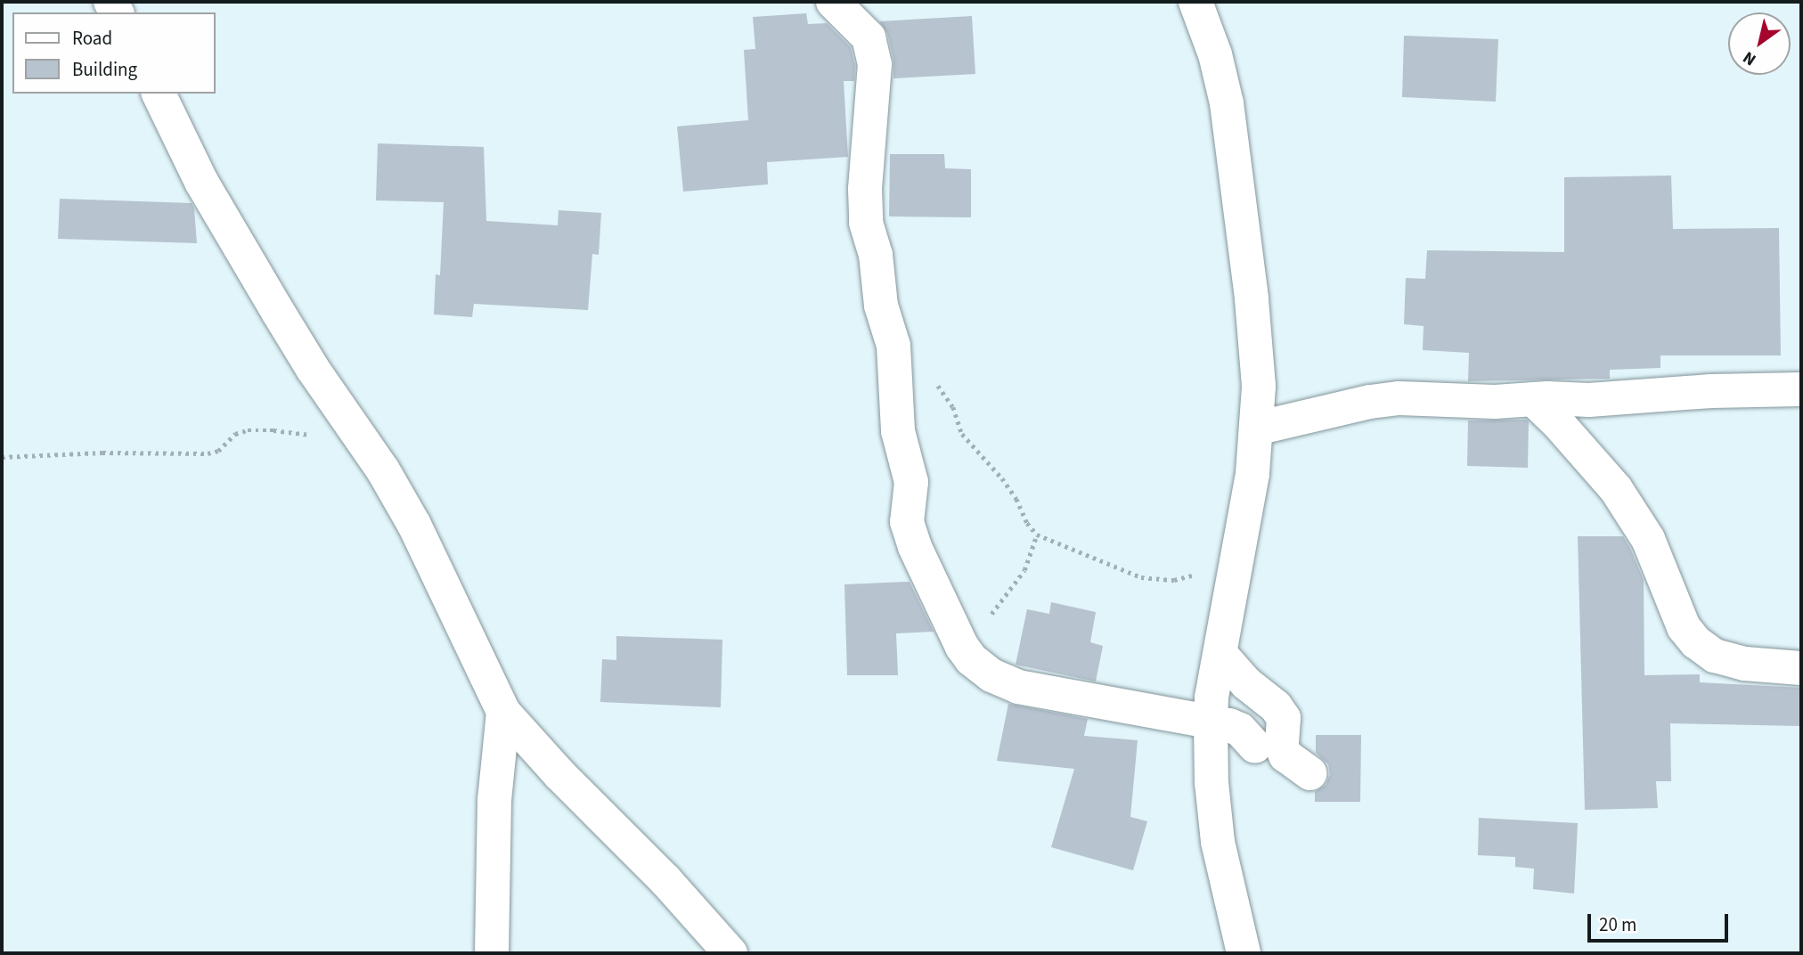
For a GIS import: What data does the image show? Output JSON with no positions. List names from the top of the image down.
{
  "legend": ["Road", "Building"],
  "scale_bar": "20 m",
  "north": "bottom left"
}
